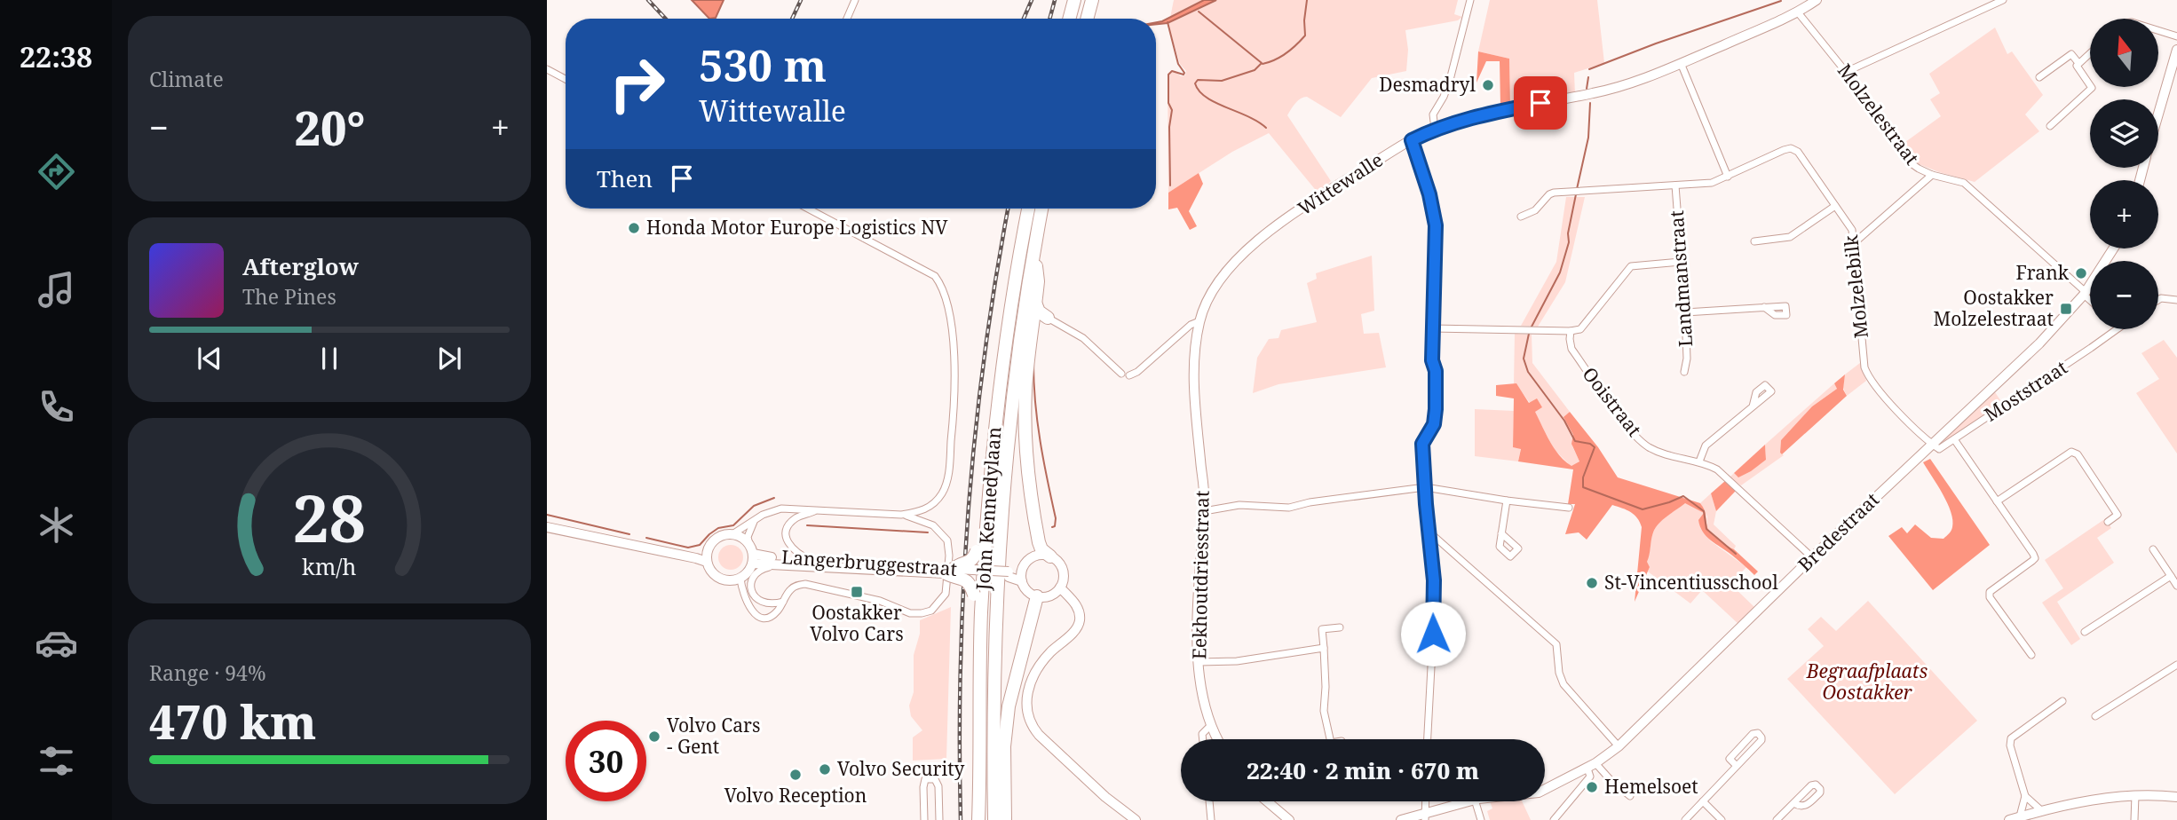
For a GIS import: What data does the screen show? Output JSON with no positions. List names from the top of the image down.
{
  "streets": {
    "highway": ["John Kennedylaan"],
    "street": [
      "Molzelestraat",
      "Wittewalle",
      "Landmanstraat",
      "Molzelebilk",
      "Moststraat",
      "Ooistraat",
      "Bredestraat",
      "Langerbruggestraat",
      "Eekhoutdriesstraat"
    ]
  },
  "crossings": [
    ["Molzelestraat", "Wittewalle"],
    ["Molzelestraat", "Bredestraat"],
    ["Wittewalle", "Eekhoutdriesstraat"],
    ["Landmanstraat", "Molzelebilk"],
    ["Molzelebilk", "Moststraat"],
    ["Molzelebilk", "Bredestraat"],
    ["Moststraat", "Bredestraat"],
    ["Ooistraat", "Bredestraat"]
  ],
  "parks": ["Begraafplaats Oostakker"],
  "places": {
    "other": [
      "Desmadryl",
      "Honda Motor Europe Logistics NV",
      "Frank",
      "St-Vincentiusschool",
      "Volvo Cars - Gent",
      "Volvo Security",
      "Volvo Reception",
      "Hemelsoet"
    ],
    "transit": ["Oostakker Molzelestraat", "Oostakker Volvo Cars"]
  },
  "north": "top",
  "page": {
    "tabs": "22:38",
    "tile": [
      "Climate",
      ["Range · 94%", "470 km"]
    ],
    "map_buttons": ["+", "−"],
    "turn": ["530 m", "Wittewalle"],
    "heat": ["−", "20°", "+"],
    "then": "Then",
    "song": ["Afterglow", "The Pines"],
    "limit": "30",
    "trip": "22:40 · 2 min · 670 m",
    "gauge": ["28", "km/h"]
  }
}
